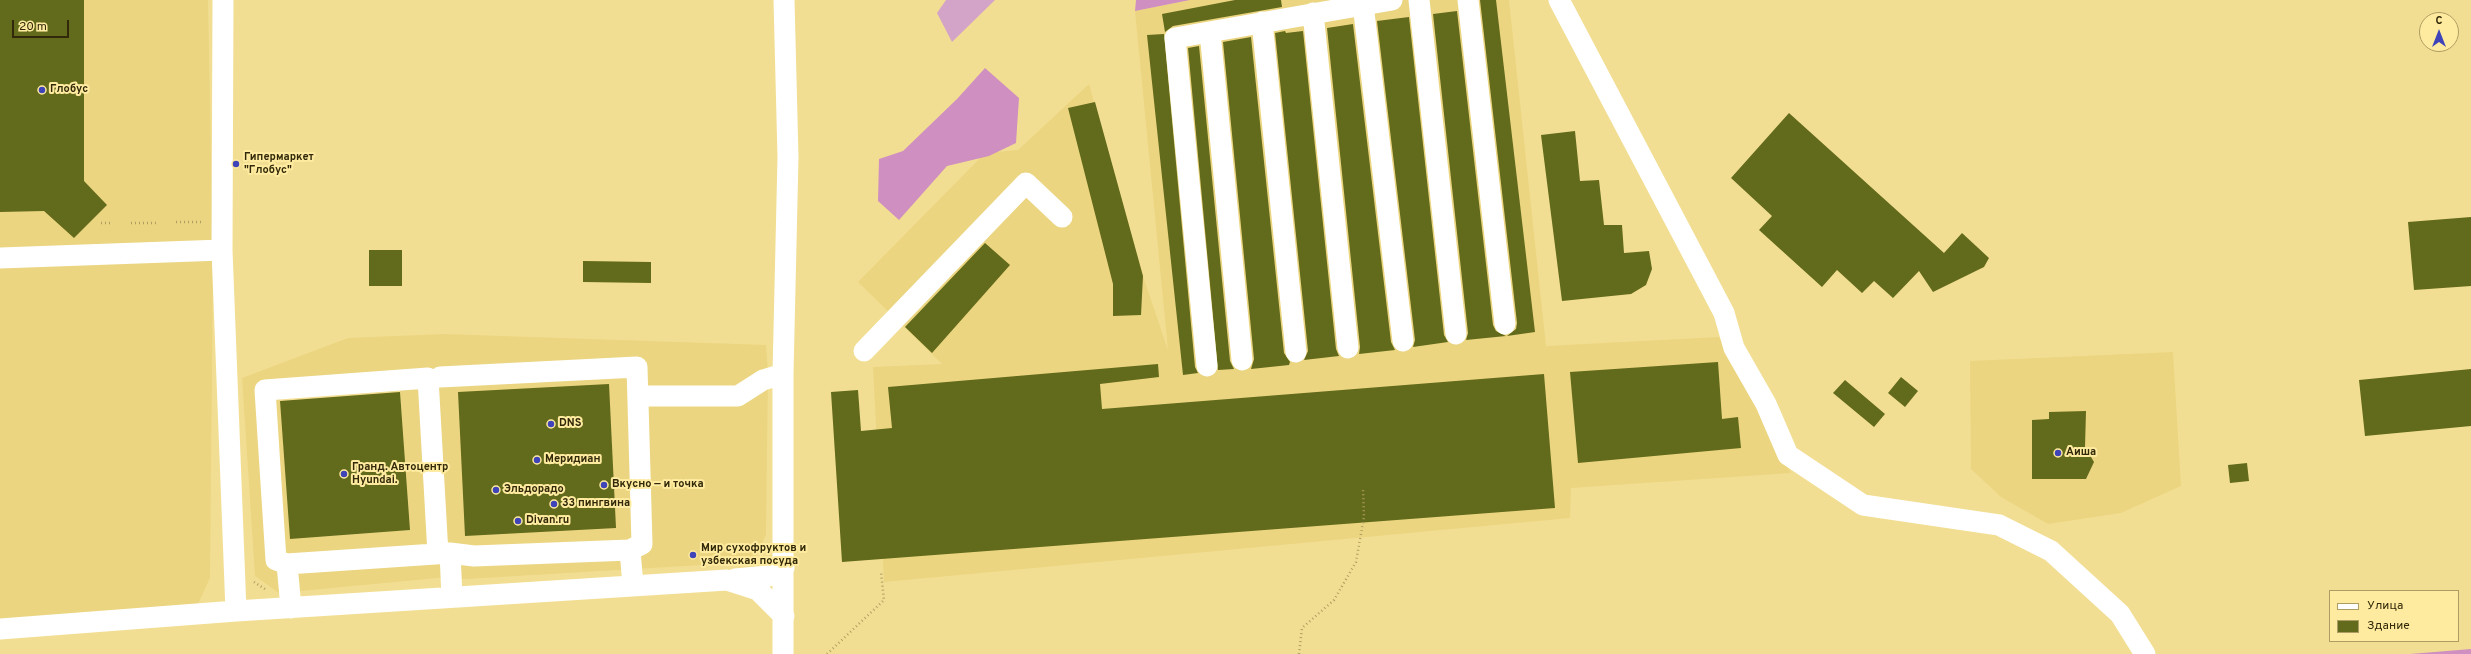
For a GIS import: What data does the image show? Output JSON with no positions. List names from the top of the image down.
{
  "places": [
    "Глобус",
    "Гипермаркет \"Глобус\"",
    "DNS",
    "Аиша",
    "Меридиан",
    "Гранд. Автоцентр Hyundai.",
    "Вкусно — и точка",
    "Эльдорадо",
    "33 пингвина",
    "Divan.ru",
    "Мир сухофруктов и узбекская посуда"
  ],
  "legend": ["Улица", "Здание"],
  "scale_bar": "20 m",
  "north": "top"
}
